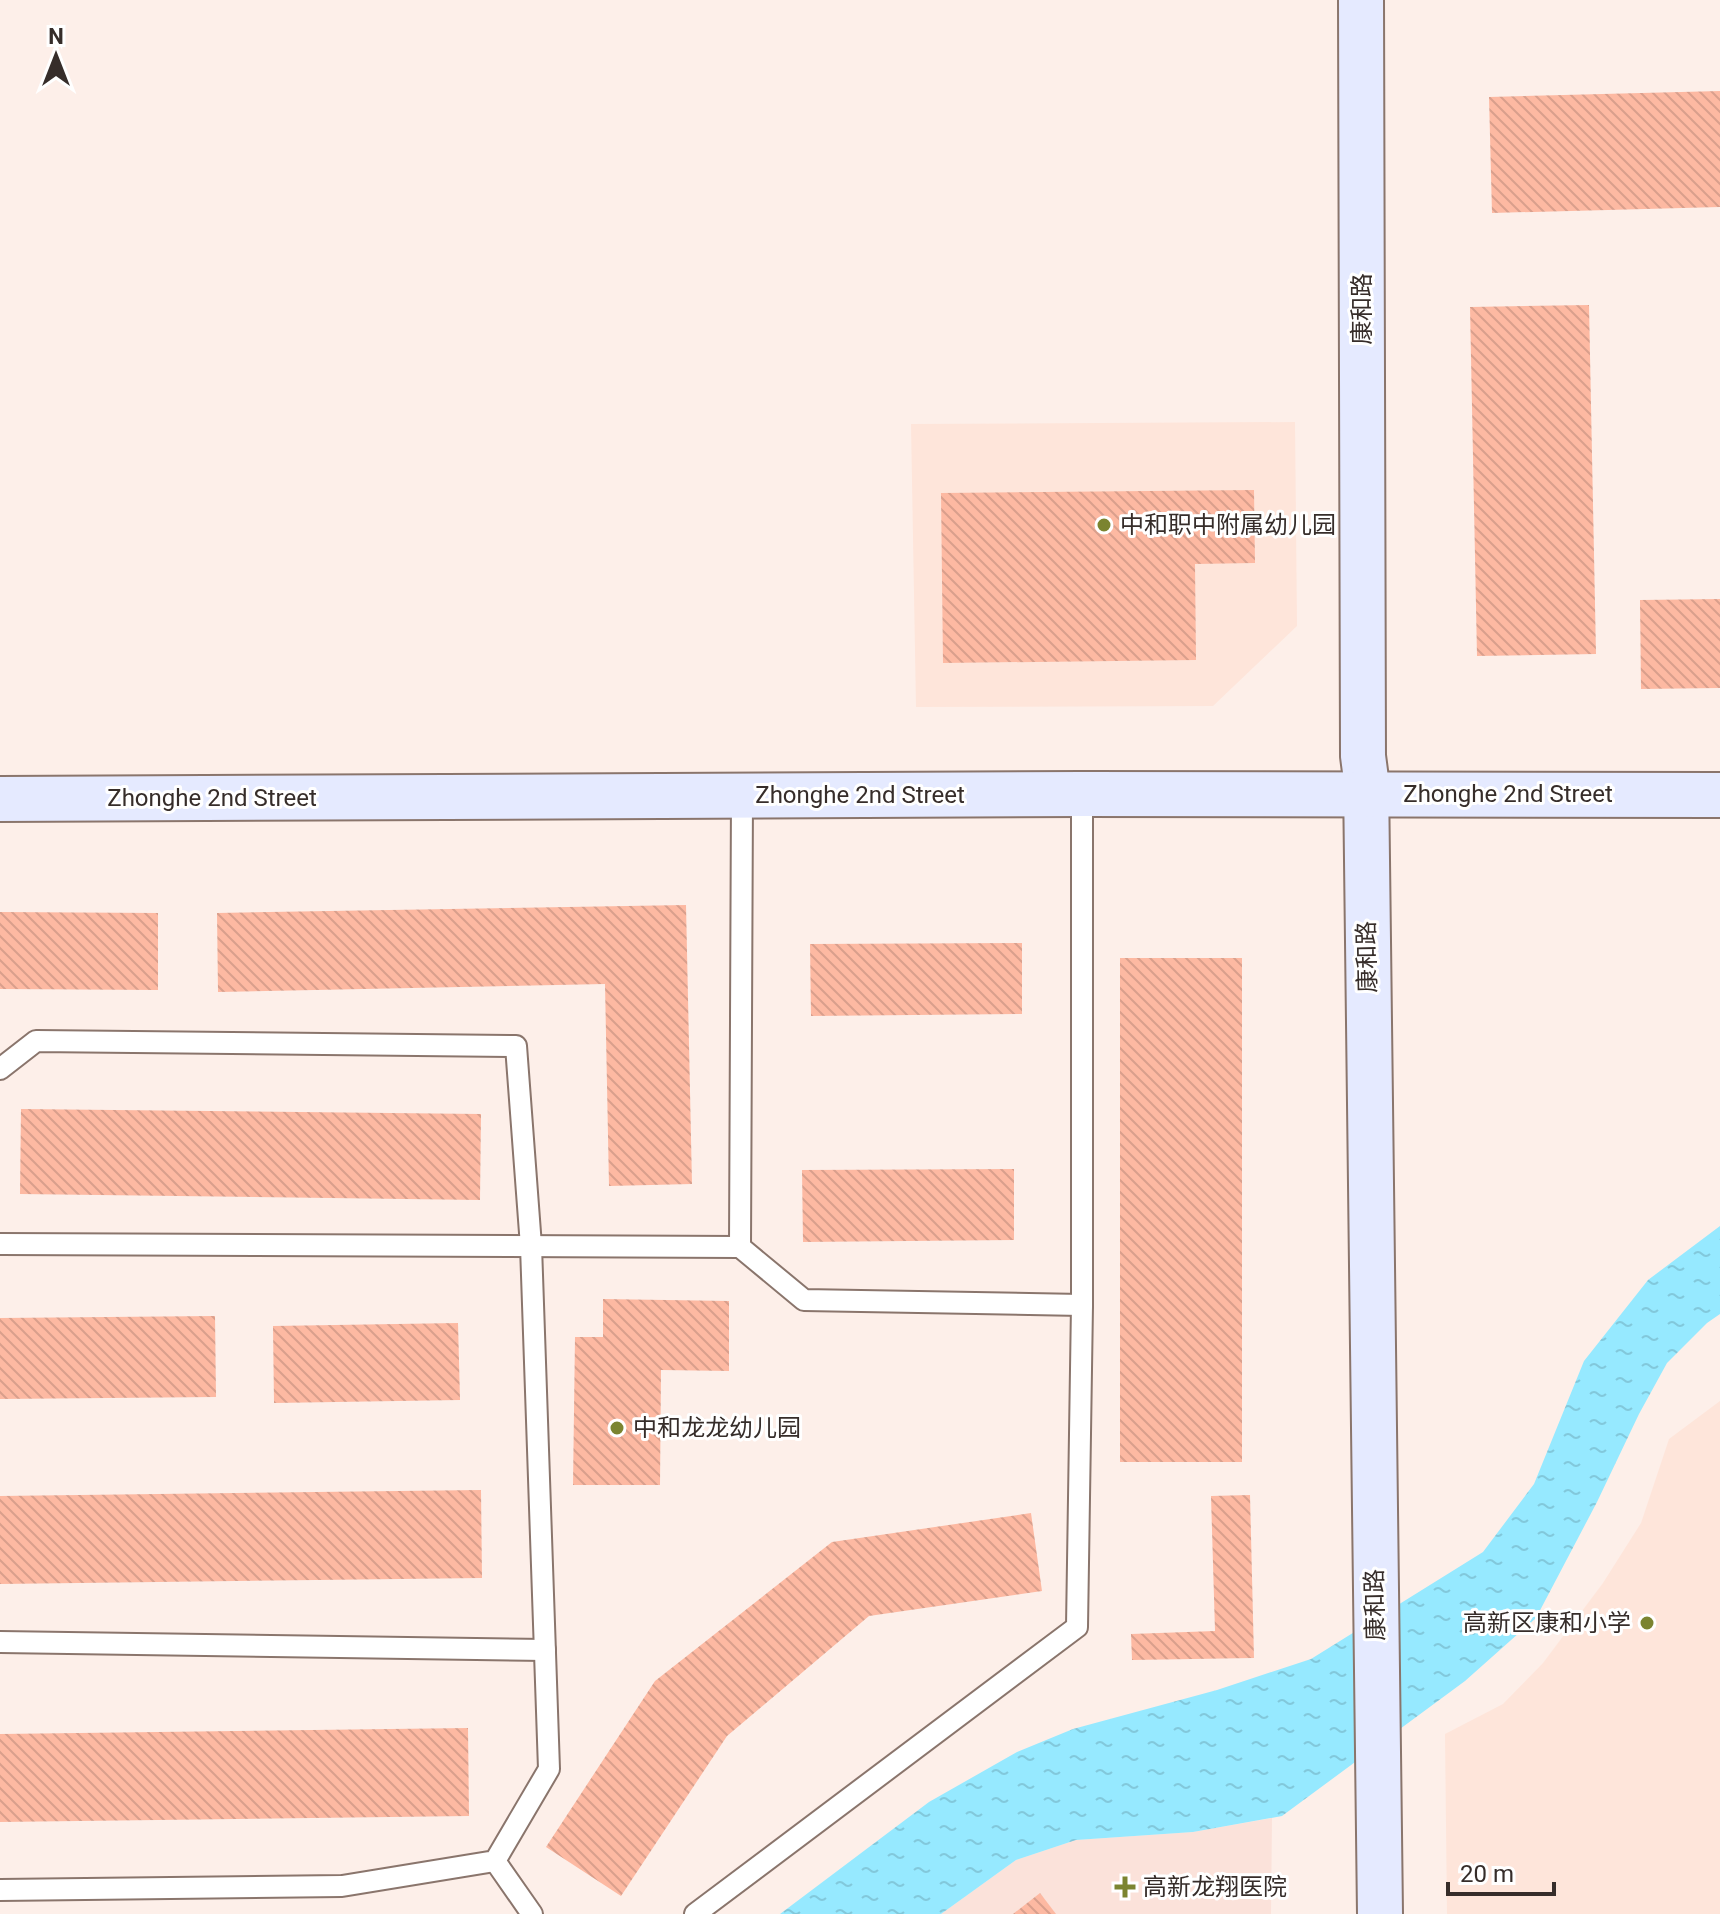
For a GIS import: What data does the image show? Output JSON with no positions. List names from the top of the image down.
{
  "streets": {
    "street": ["康和路", "Zhonghe 2nd Street"]
  },
  "crossings": [
    ["康和路", "Zhonghe 2nd Street"]
  ],
  "places": {
    "other": ["中和职中附属幼儿园", "中和龙龙幼儿园", "高新区康和小学"],
    "health": ["高新龙翔医院"]
  },
  "scale_bar": "20 m",
  "north": "top"
}
